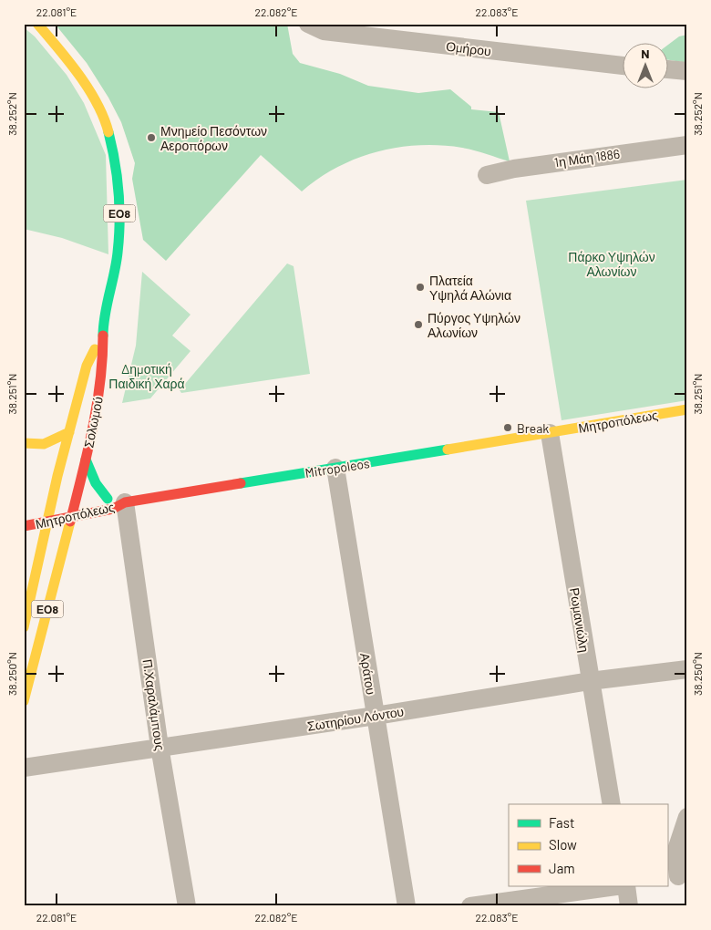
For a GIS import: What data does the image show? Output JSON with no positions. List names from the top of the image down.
{
  "streets": {
    "main road": [
      "ΕΟ8",
      "Μητροπόλεως",
      "Σολωμού",
      "Mitropoleos"
    ],
    "street": [
      "Ομήρου",
      "1η Μάη 1886",
      "Ρωμανιώλη",
      "Αράτου",
      "Π.Χαραλάμπους",
      "Σωτηρίου Λόντου"
    ]
  },
  "crossings": [
    ["ΕΟ8", "Σολωμού"],
    ["Μητροπόλεως", "Σολωμού"],
    ["Μητροπόλεως", "Mitropoleos"],
    ["Μητροπόλεως", "Ρωμανιώλη"],
    ["Μητροπόλεως", "Π.Χαραλάμπους"],
    ["Mitropoleos", "Ρωμανιώλη"],
    ["Mitropoleos", "Αράτου"],
    ["Mitropoleos", "Π.Χαραλάμπους"],
    ["Ρωμανιώλη", "Σωτηρίου Λόντου"],
    ["Αράτου", "Σωτηρίου Λόντου"],
    ["Π.Χαραλάμπους", "Σωτηρίου Λόντου"]
  ],
  "parks": ["Πάρκο Υψηλών Αλωνίων", "Δημοτική Παιδική Χαρά"],
  "places": [
    "Μνημείο Πεσόντων Αεροπόρων",
    "Πλατεία Υψηλά Αλώνια",
    "Πύργος Υψηλών Αλωνίων",
    "Break"
  ],
  "legend": ["Fast", "Slow", "Jam"],
  "north": "top",
  "coordinates": [
    "22.081°E",
    "22.082°E",
    "22.083°E",
    "38.252°N",
    "38.251°N",
    "38.250°N"
  ]
}
